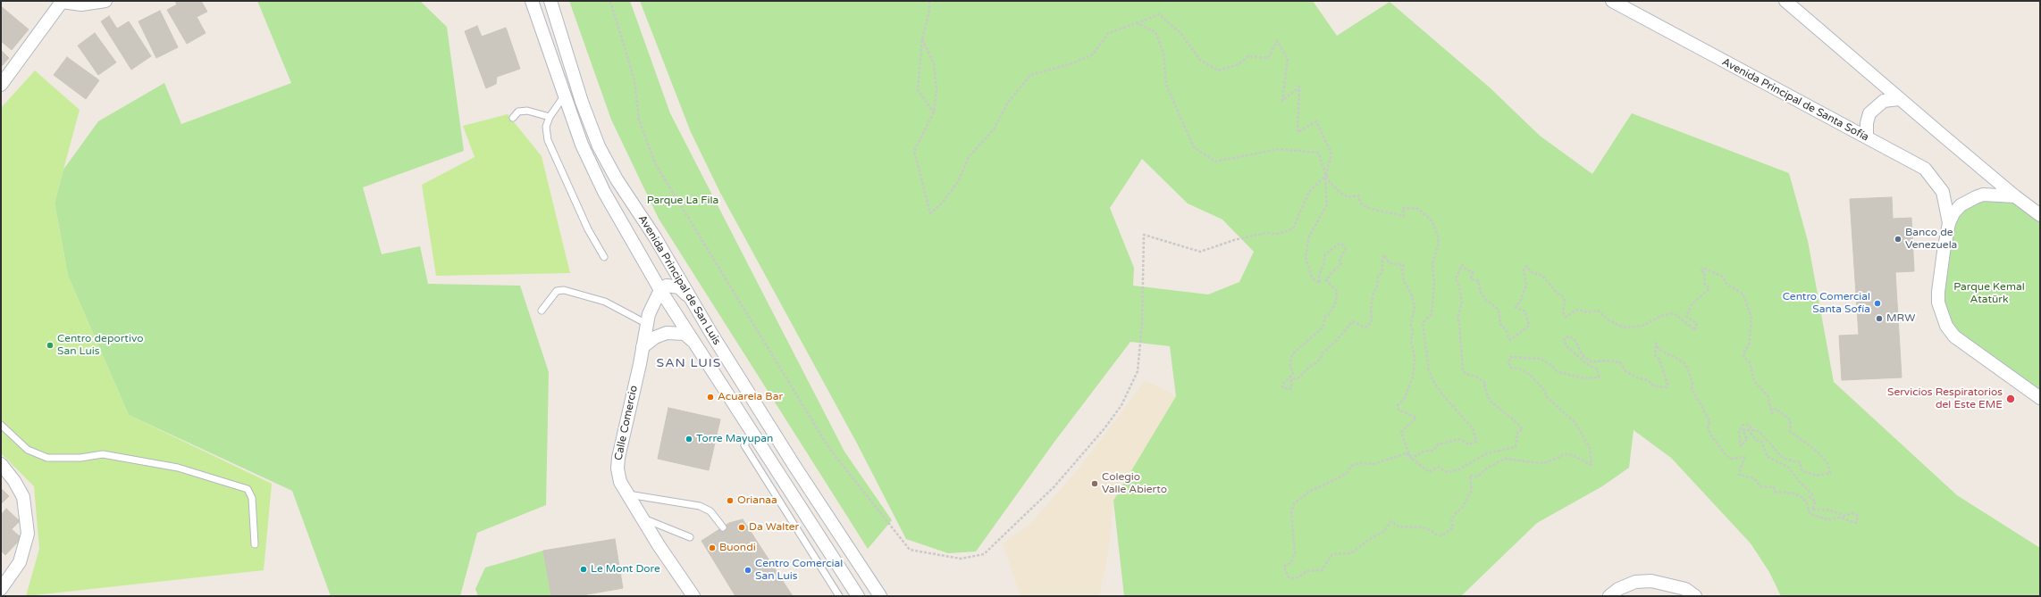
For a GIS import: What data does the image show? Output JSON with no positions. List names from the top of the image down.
{
  "streets": {
    "street": ["Avenida Principal de Santa Sofía", "Avenida Principal de San Luis", "Calle Comercio"]
  },
  "crossings": [
    ["Avenida Principal de San Luis", "Calle Comercio"]
  ],
  "districts": ["SAN LUIS"],
  "parks": ["Parque La Fila", "Parque Kemal Atatürk"],
  "places": [
    "Banco de Venezuela",
    "Centro Comercial Santa Sofía",
    "MRW",
    "Centro deportivo San Luis",
    "Acuarela Bar",
    "Servicios Respiratorios del Este EME",
    "Torre Mayupan",
    "Colegio Valle Abierto",
    "Orianaa",
    "Da Walter",
    "Buondi",
    "Le Mont Dore",
    "Centro Comercial San Luis"
  ]
}
